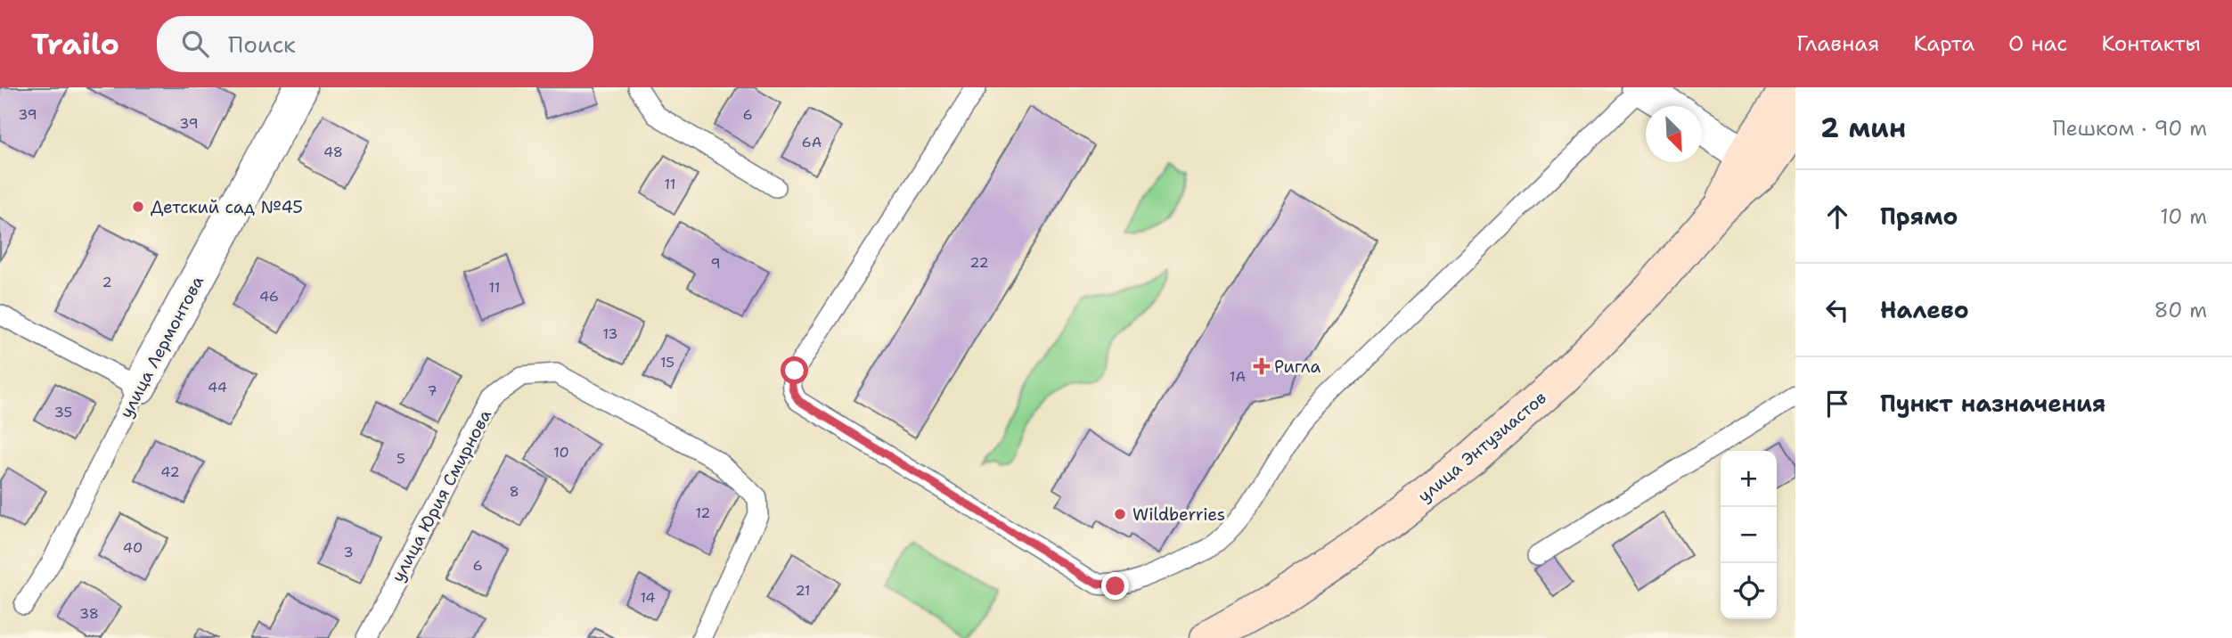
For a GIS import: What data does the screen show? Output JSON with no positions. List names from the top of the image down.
{
  "streets": {
    "main road": ["улица Энтузиастов"],
    "street": ["улица Лермонтова"],
    "lane": ["улица Юрия Смирнова"]
  },
  "places": {
    "other": ["Детский сад №45", "Wildberries"],
    "health": ["Ригла"]
  },
  "house_numbers": [
    "39",
    "6",
    "39",
    "6А",
    "48",
    "11",
    "22",
    "9",
    "2",
    "11",
    "46",
    "13",
    "15",
    "1А",
    "44",
    "7",
    "35",
    "10",
    "5",
    "42",
    "8",
    "12",
    "40",
    "3",
    "6",
    "21",
    "14",
    "38"
  ],
  "north": "bottom right",
  "page": {
    "header": "Trailo",
    "search": "Поиск",
    "nav": [
      "Главная",
      "Карта",
      "О нас",
      "Контакты"
    ],
    "heading": ["2 мин", "Пешком · 90 m"],
    "list": [
      ["Прямо", "10 m"],
      ["Налево", "80 m"],
      "Пункт назначения"
    ],
    "map_buttons": ["+", "−"]
  }
}
